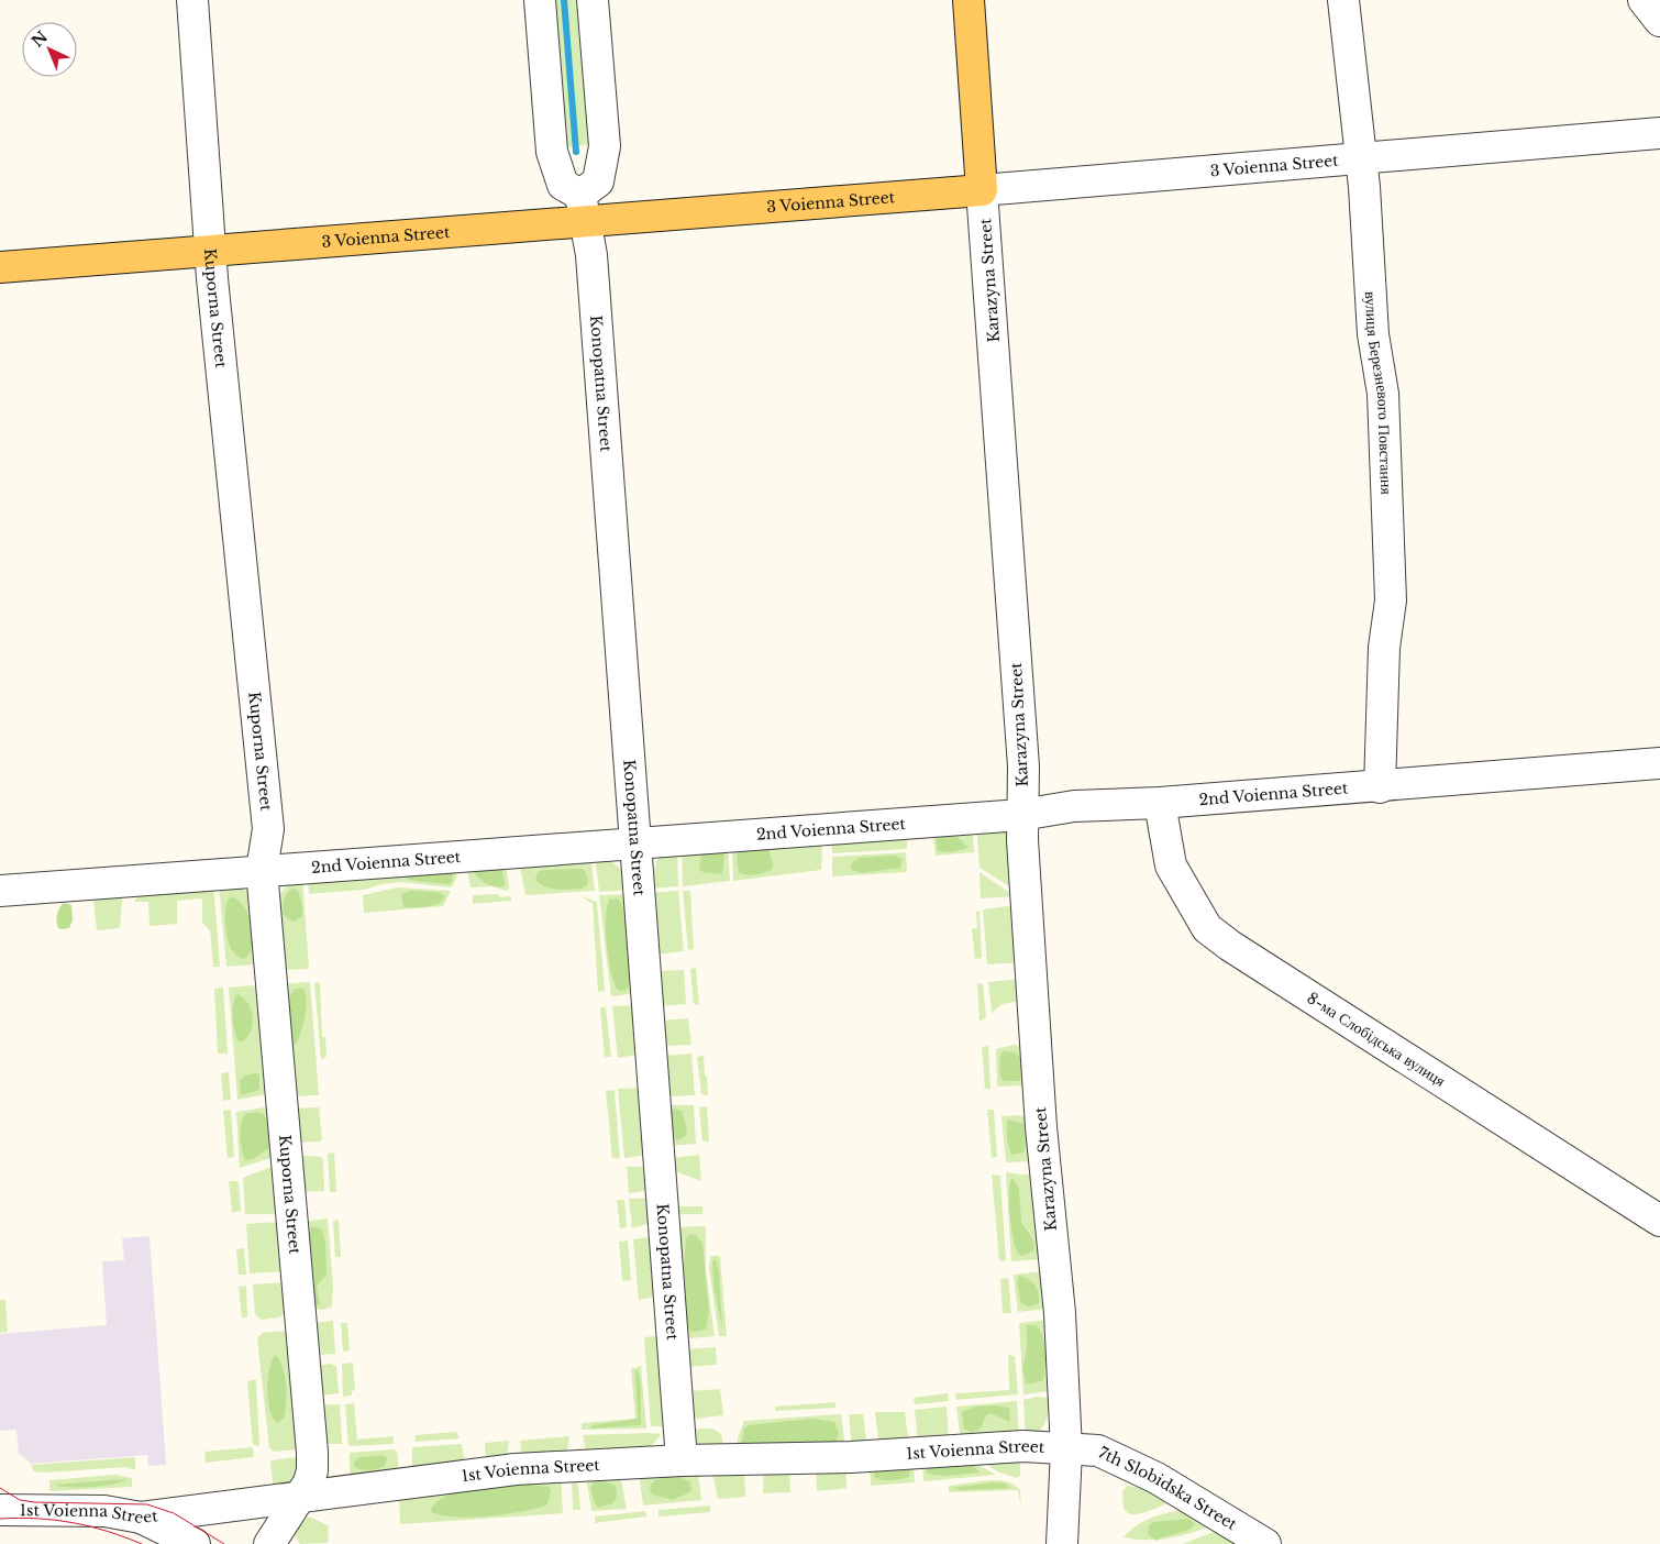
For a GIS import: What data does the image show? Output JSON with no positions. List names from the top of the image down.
{
  "streets": {
    "main road": ["3 Voienna Street", "Karazyna Street"],
    "street": [
      "Kuporna Street",
      "Konopatna Street",
      "вулиця Березневого Повстання",
      "2nd Voienna Street",
      "8-ма Слобідська вулиця",
      "1st Voienna Street",
      "7th Slobidska Street"
    ]
  },
  "crossings": [
    ["3 Voienna Street", "Karazyna Street"],
    ["3 Voienna Street", "Kuporna Street"],
    ["3 Voienna Street", "Konopatna Street"],
    ["3 Voienna Street", "вулиця Березневого Повстання"],
    ["Karazyna Street", "2nd Voienna Street"],
    ["Karazyna Street", "1st Voienna Street"],
    ["Karazyna Street", "7th Slobidska Street"],
    ["Kuporna Street", "2nd Voienna Street"],
    ["Kuporna Street", "1st Voienna Street"],
    ["Konopatna Street", "2nd Voienna Street"],
    ["Konopatna Street", "1st Voienna Street"],
    ["вулиця Березневого Повстання", "2nd Voienna Street"],
    ["2nd Voienna Street", "8-ма Слобідська вулиця"],
    ["1st Voienna Street", "7th Slobidska Street"]
  ],
  "north": "top left"
}
